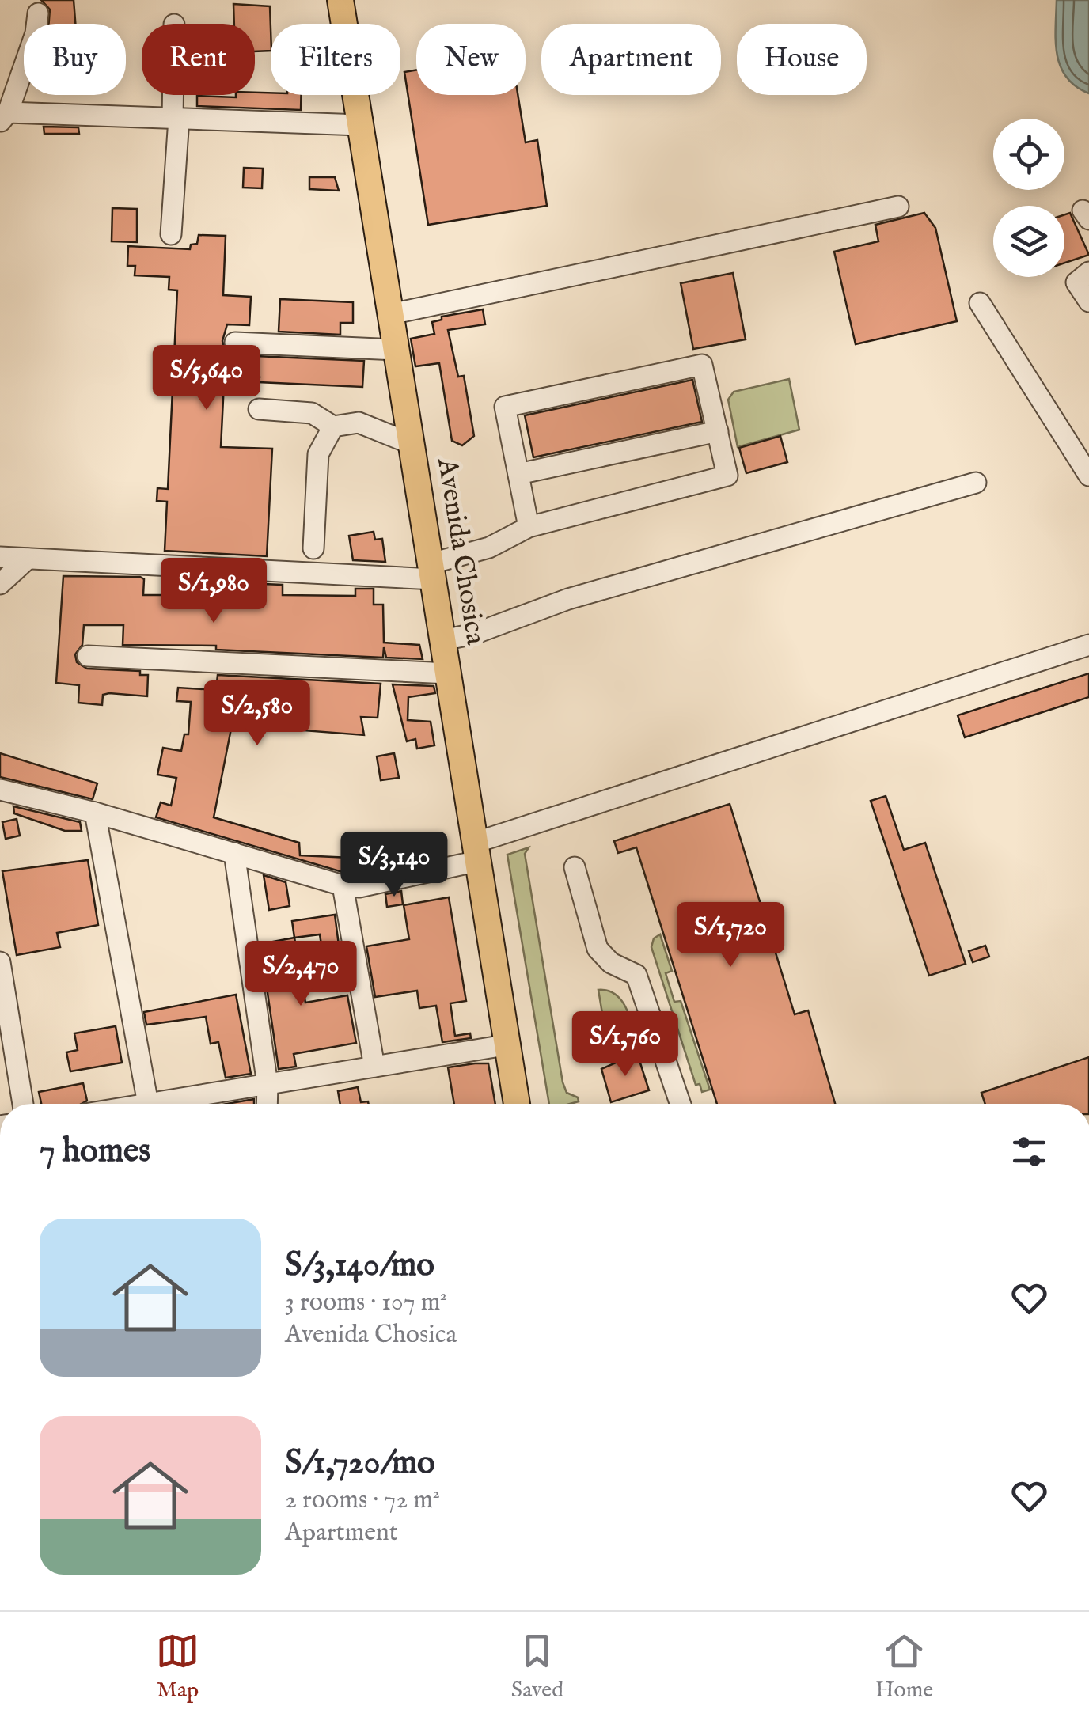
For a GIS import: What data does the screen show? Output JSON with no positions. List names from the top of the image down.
{
  "streets": {
    "main road": ["Avenida Chosica"]
  },
  "page": {
    "chip": [
      "Buy",
      "Rent",
      "Filters",
      "New",
      "Apartment",
      "House"
    ],
    "price": [
      "S/5,640",
      "S/1,980",
      "S/2,580",
      "S/3,140",
      "S/1,720",
      "S/2,470",
      "S/1,760"
    ],
    "heading": "7 homes",
    "list": [
      {
        "name": "S/3,140/mo",
        "note": "3 rooms · 107 m² · Avenida Chosica"
      },
      {
        "name": "S/1,720/mo",
        "note": "2 rooms · 72 m² · Apartment"
      }
    ],
    "tabs": ["Map", "Saved", "Home"]
  }
}
